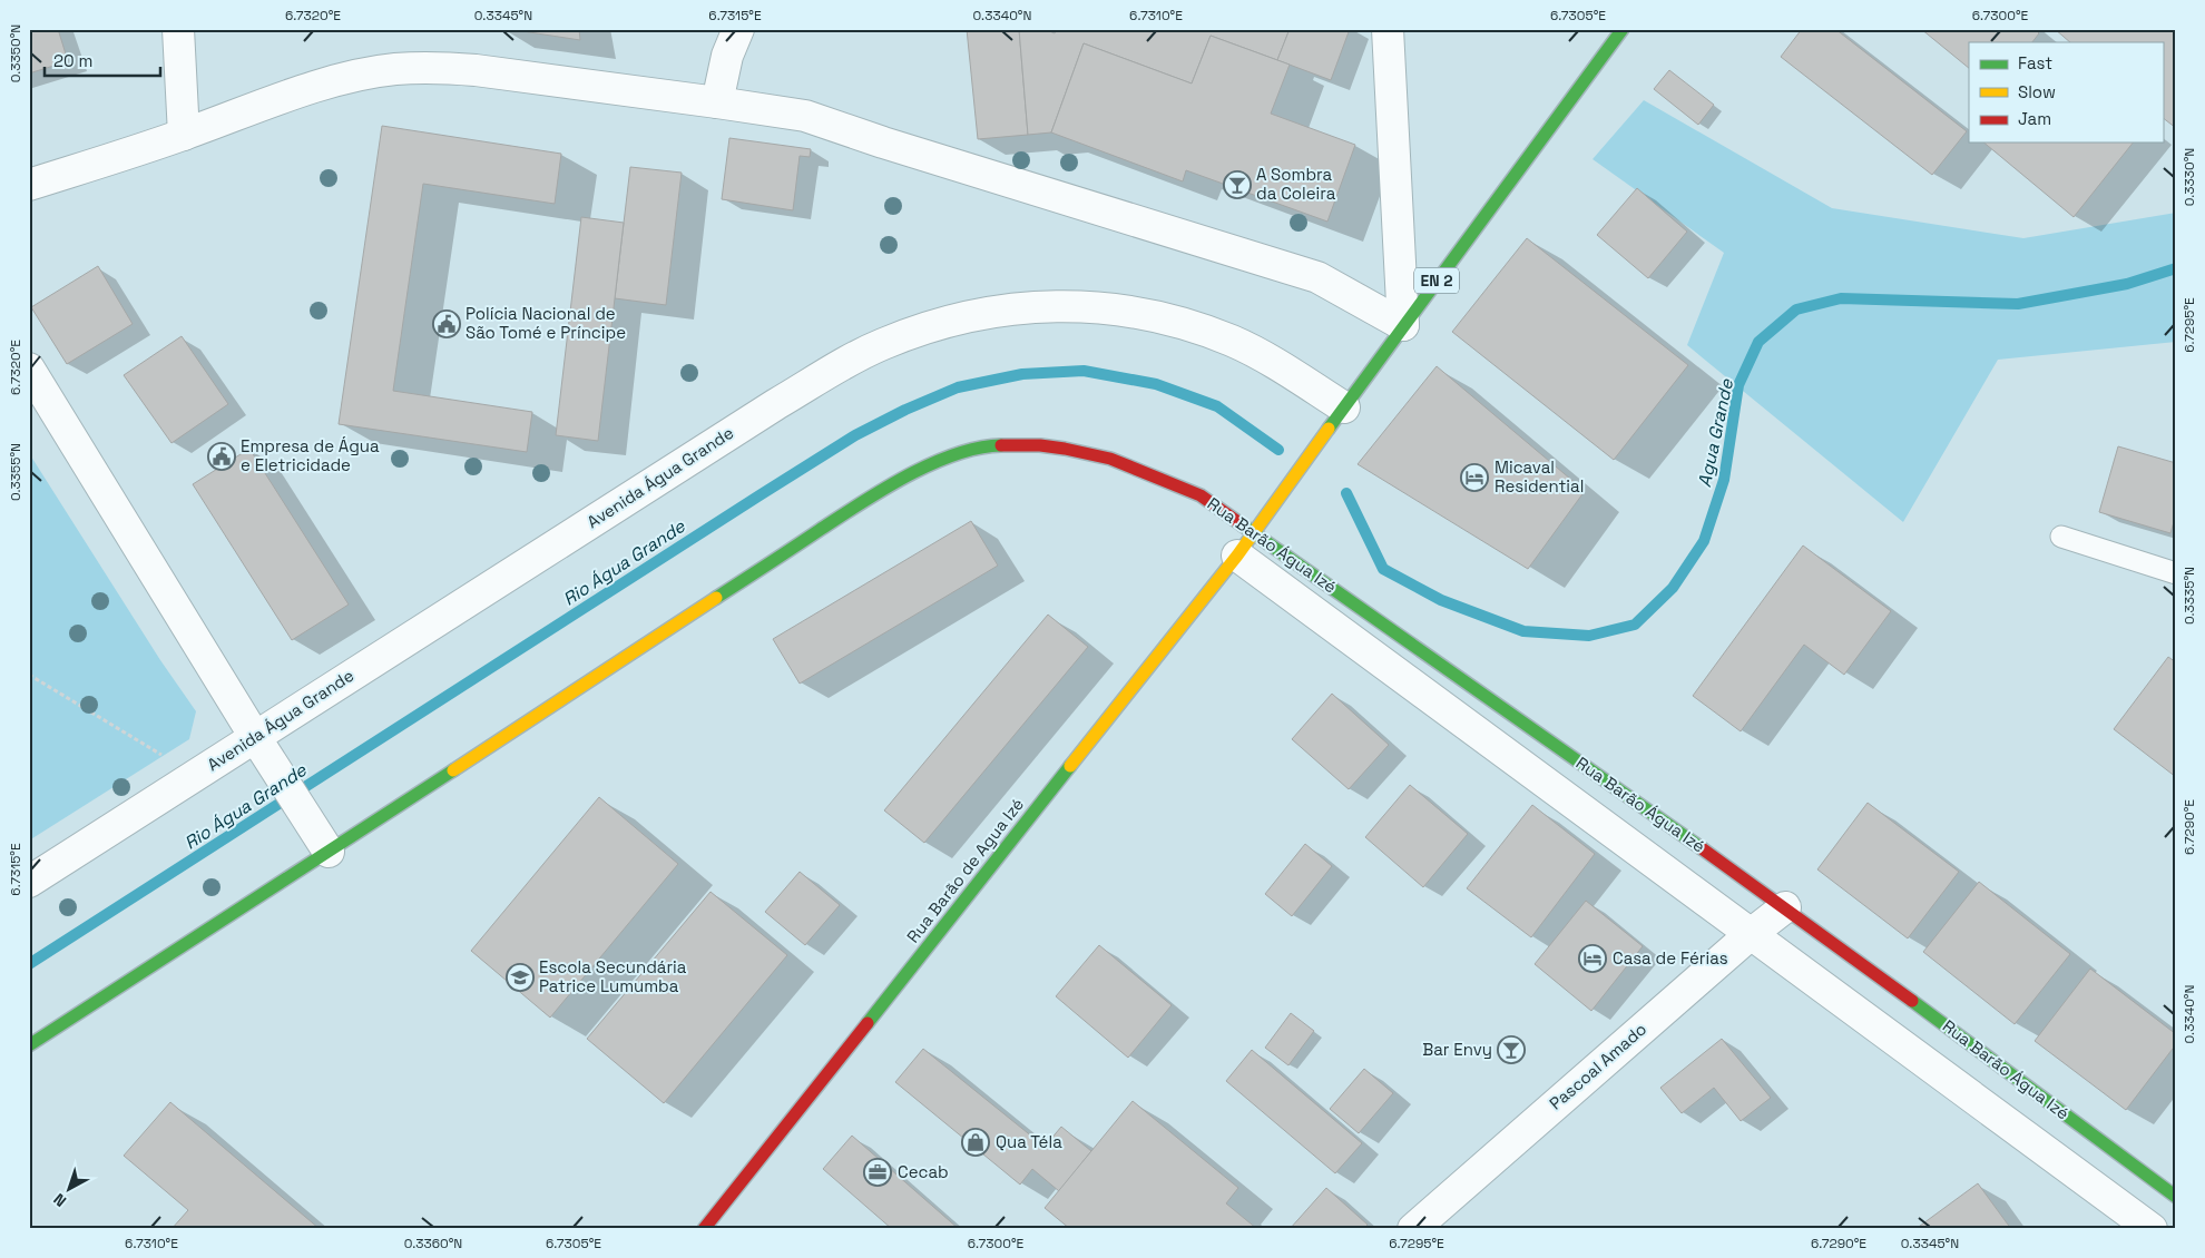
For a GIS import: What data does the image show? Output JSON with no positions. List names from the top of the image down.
{
  "streets": {
    "street": [
      "EN 2",
      "Avenida Água Grande",
      "Rua Barão Água Izé",
      "Rua Barão de Agua Izé",
      "Pascoal Amado"
    ]
  },
  "crossings": [
    ["EN 2", "Avenida Água Grande"],
    ["EN 2", "Rua Barão Água Izé"],
    ["EN 2", "Rua Barão de Agua Izé"],
    ["Rua Barão Água Izé", "Rua Barão de Agua Izé"],
    ["Rua Barão Água Izé", "Pascoal Amado"]
  ],
  "water": ["Agua Grande", "Rio Água Grande"],
  "places": {
    "bar": ["A Sombra da Coleira", "Bar Envy"],
    "public building": ["Polícia Nacional de São Tomé e Príncipe", "Empresa de Água e Eletricidade"],
    "hotel": ["Micaval Residential", "Casa de Férias"],
    "school or university": ["Escola Secundária Patrice Lumumba"],
    "shop": ["Qua Téla"],
    "office": ["Cecab"]
  },
  "legend": ["Fast", "Slow", "Jam"],
  "scale_bar": "20 m",
  "north": "bottom left",
  "coordinates": [
    "6.7320°E",
    "0.3345°N",
    "6.7315°E",
    "0.3340°N",
    "6.7310°E",
    "6.7305°E",
    "6.7300°E",
    "0.3350°N",
    "0.3330°N",
    "6.7295°E",
    "0.3355°N",
    "0.3335°N",
    "6.7290°E",
    "0.3360°N"
  ]
}
